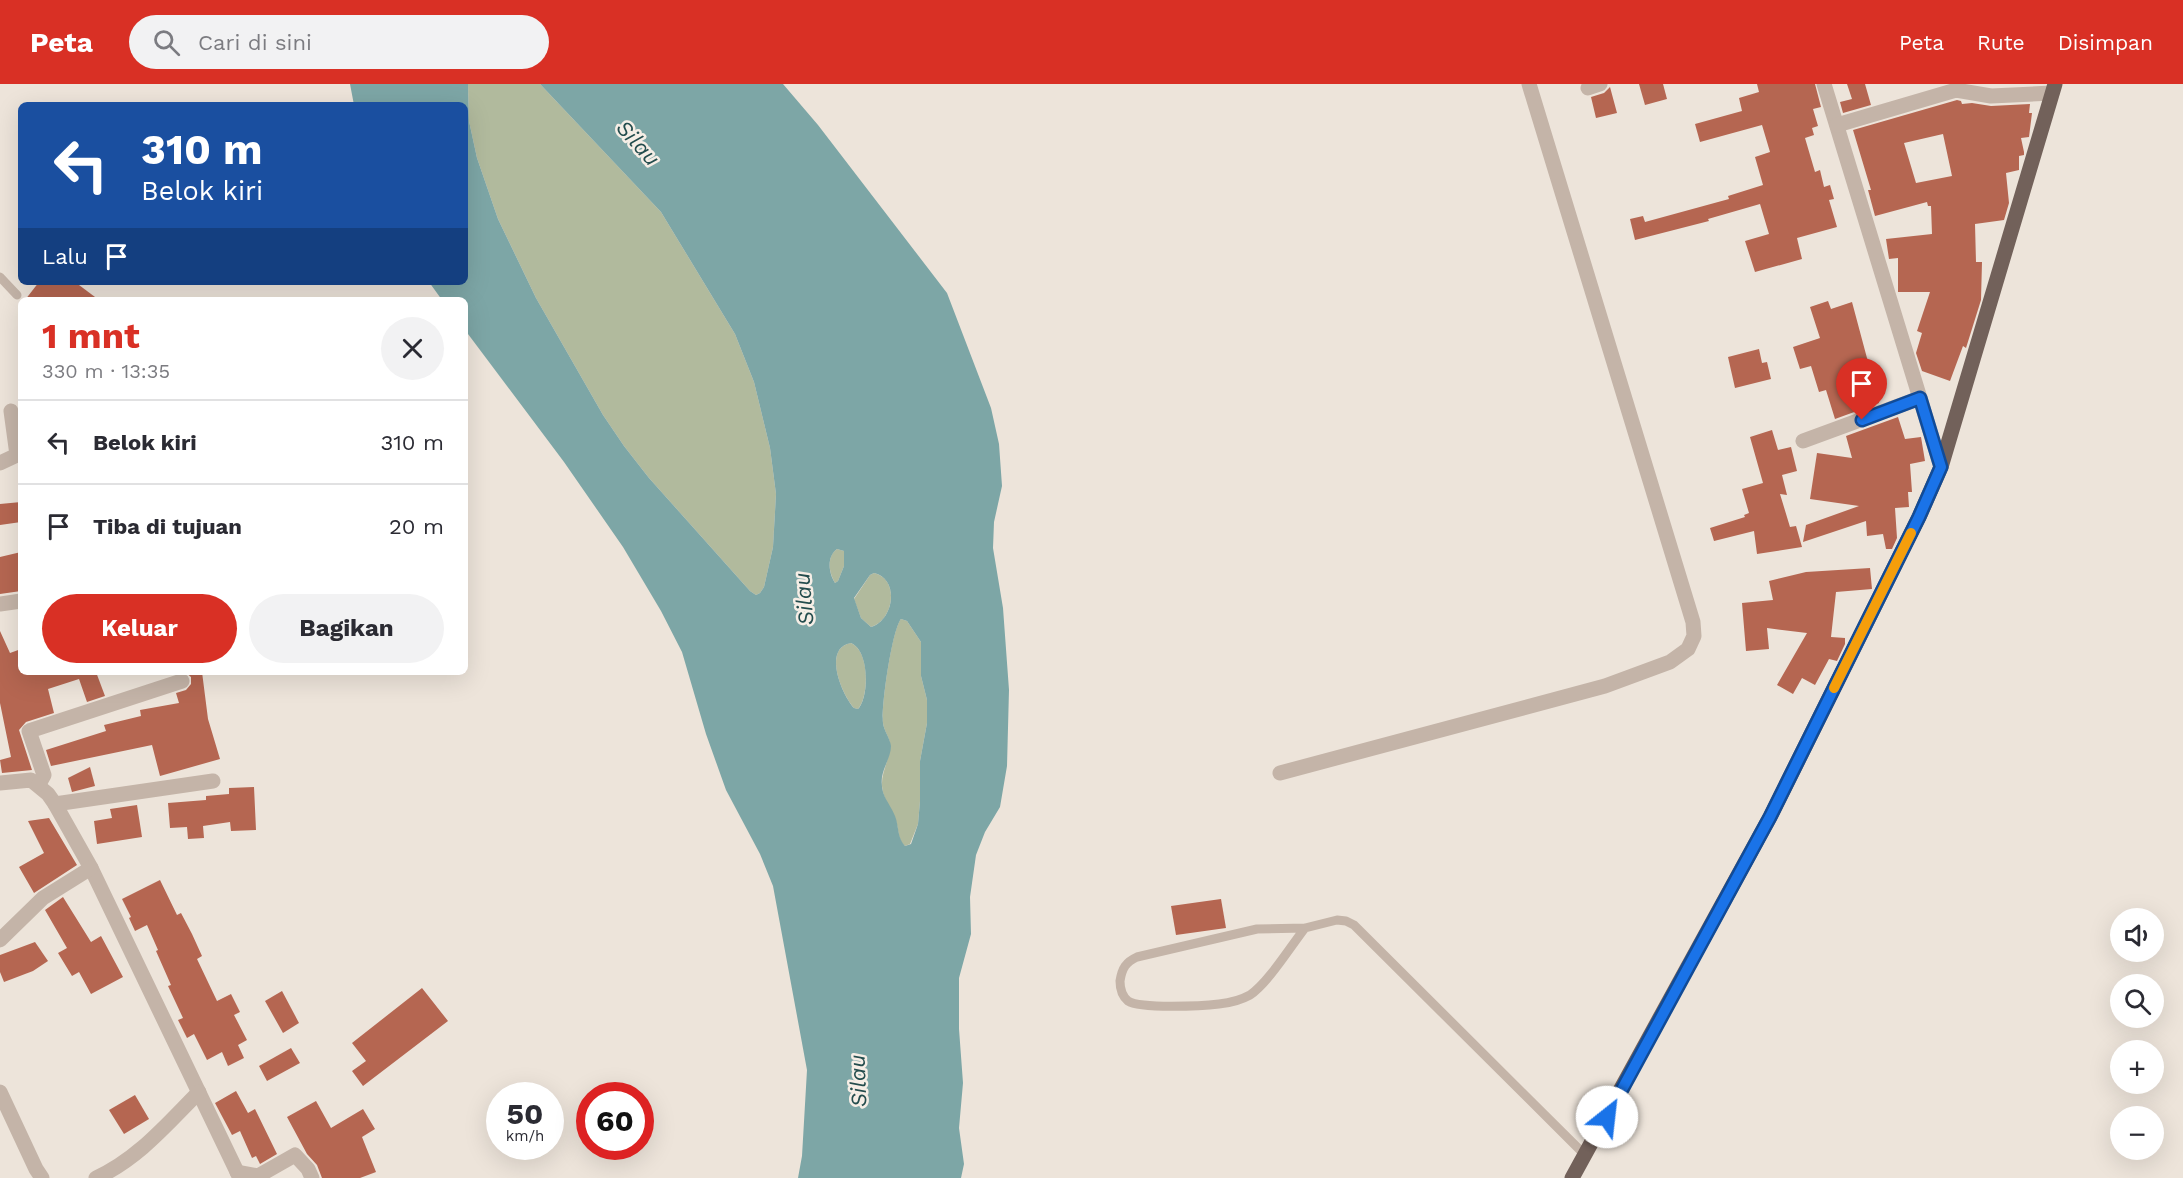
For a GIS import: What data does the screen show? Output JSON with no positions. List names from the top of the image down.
{
  "water": ["Silau"],
  "page": {
    "header": "Peta",
    "search": "Cari di sini",
    "nav": ["Peta", "Rute", "Disimpan"],
    "turn": ["310 m", "Belok kiri"],
    "then": "Lalu",
    "heading": ["1 mnt", "330 m · 13:35"],
    "list": [
      {
        "name": "Belok kiri",
        "value": "310 m"
      },
      {
        "name": "Tiba di tujuan",
        "value": "20 m"
      }
    ],
    "buttons": ["Keluar", "Bagikan"],
    "map_buttons": ["+", "−"],
    "speed": "50 km/h",
    "limit": "60"
  }
}
